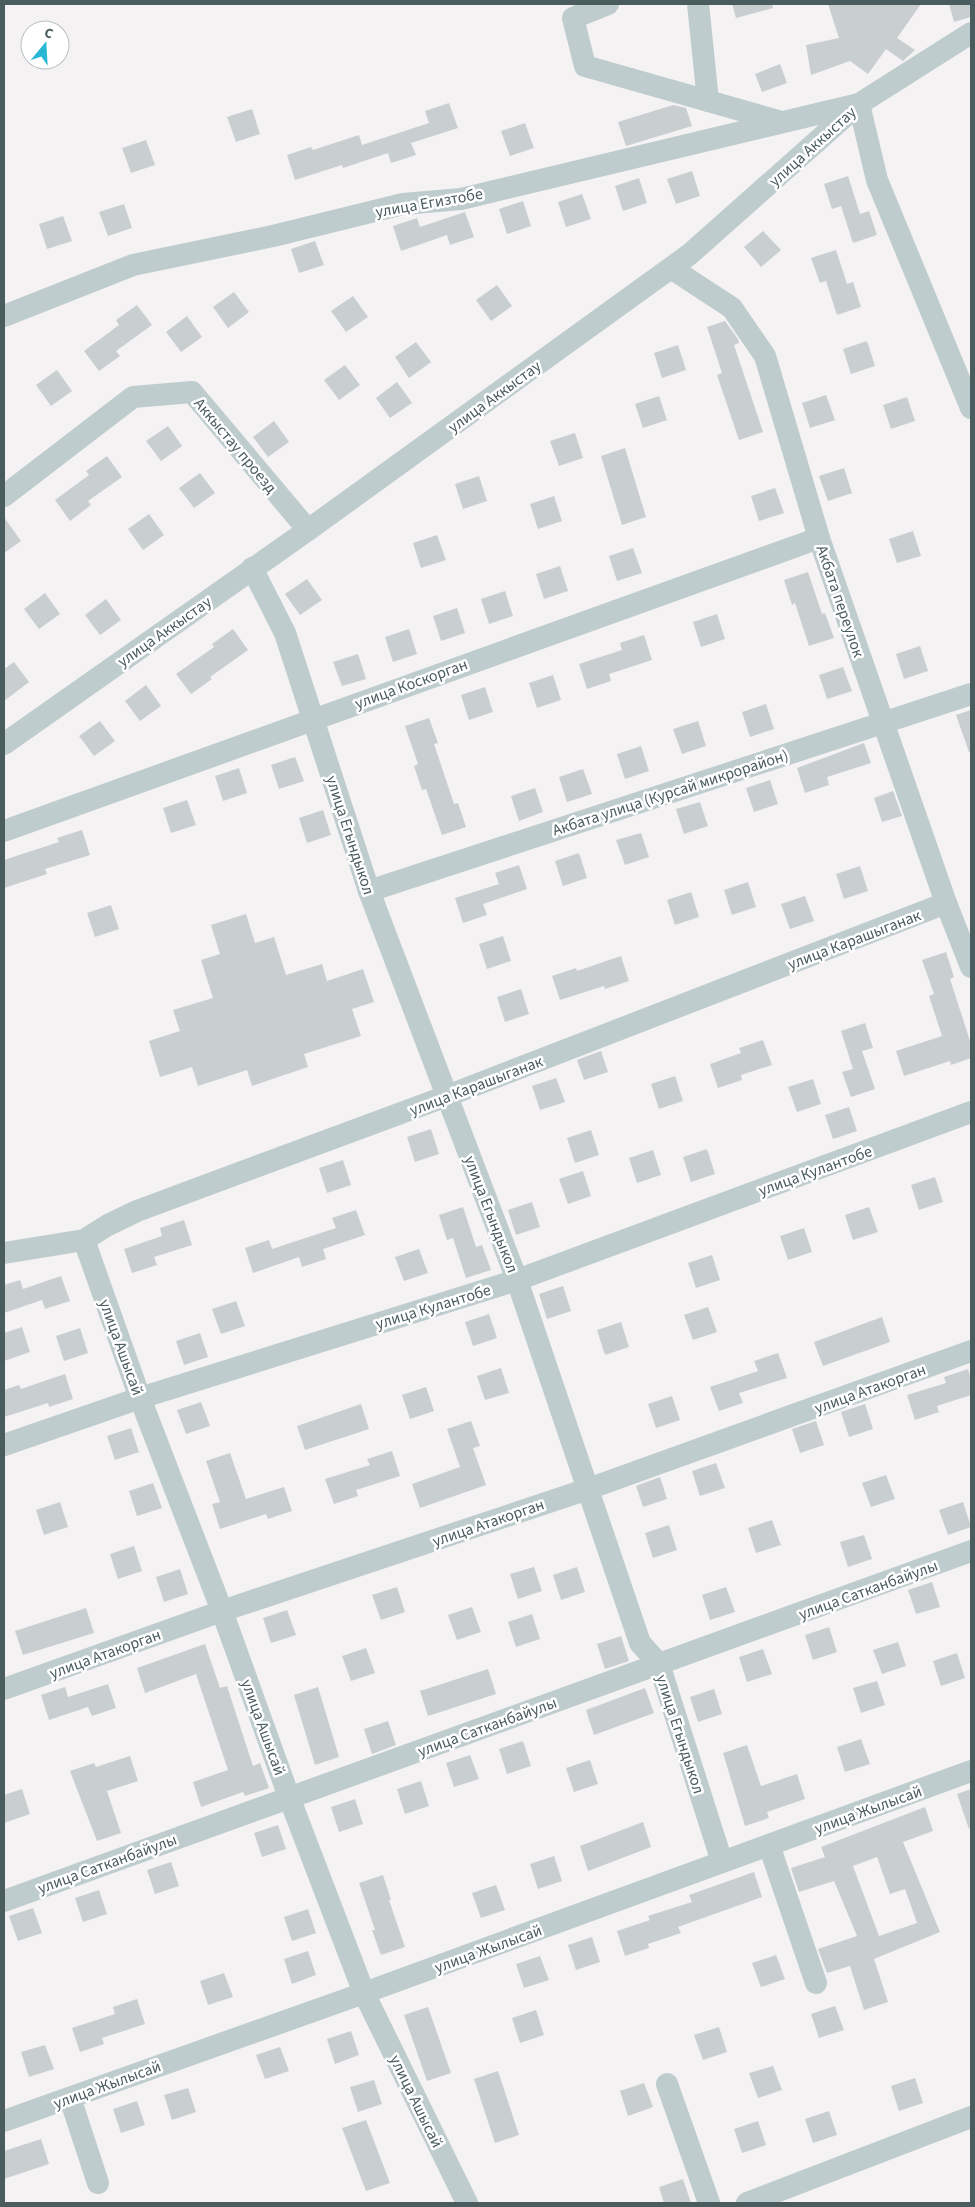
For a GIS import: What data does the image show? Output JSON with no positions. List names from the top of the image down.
{
  "streets": {
    "street": [
      "улица Аккыстау",
      "улица Егизтобе",
      "Аккыстау проезд",
      "Акбата переулок",
      "улица Коскорган",
      "Акбата улица (Курсай микрорайон)",
      "улица Егындыкол",
      "улица Карашыганак",
      "улица Кулантобе",
      "улица Ашысай",
      "улица Атакорган",
      "улица Сатканбайулы",
      "улица Жылысай"
    ]
  },
  "crossings": [
    ["улица Аккыстау", "улица Егизтобе"],
    ["улица Аккыстау", "Аккыстау проезд"],
    ["улица Аккыстау", "Акбата переулок"],
    ["улица Аккыстау", "улица Егындыкол"],
    ["Акбата переулок", "улица Коскорган"],
    ["Акбата переулок", "Акбата улица (Курсай микрорайон)"],
    ["Акбата переулок", "улица Карашыганак"],
    ["улица Коскорган", "улица Егындыкол"],
    ["Акбата улица (Курсай микрорайон)", "улица Егындыкол"],
    ["улица Егындыкол", "улица Карашыганак"],
    ["улица Егындыкол", "улица Кулантобе"],
    ["улица Егындыкол", "улица Атакорган"],
    ["улица Егындыкол", "улица Сатканбайулы"],
    ["улица Егындыкол", "улица Жылысай"],
    ["улица Карашыганак", "улица Ашысай"],
    ["улица Кулантобе", "улица Ашысай"],
    ["улица Ашысай", "улица Атакорган"],
    ["улица Ашысай", "улица Сатканбайулы"],
    ["улица Ашысай", "улица Жылысай"]
  ],
  "north": "top"
}
